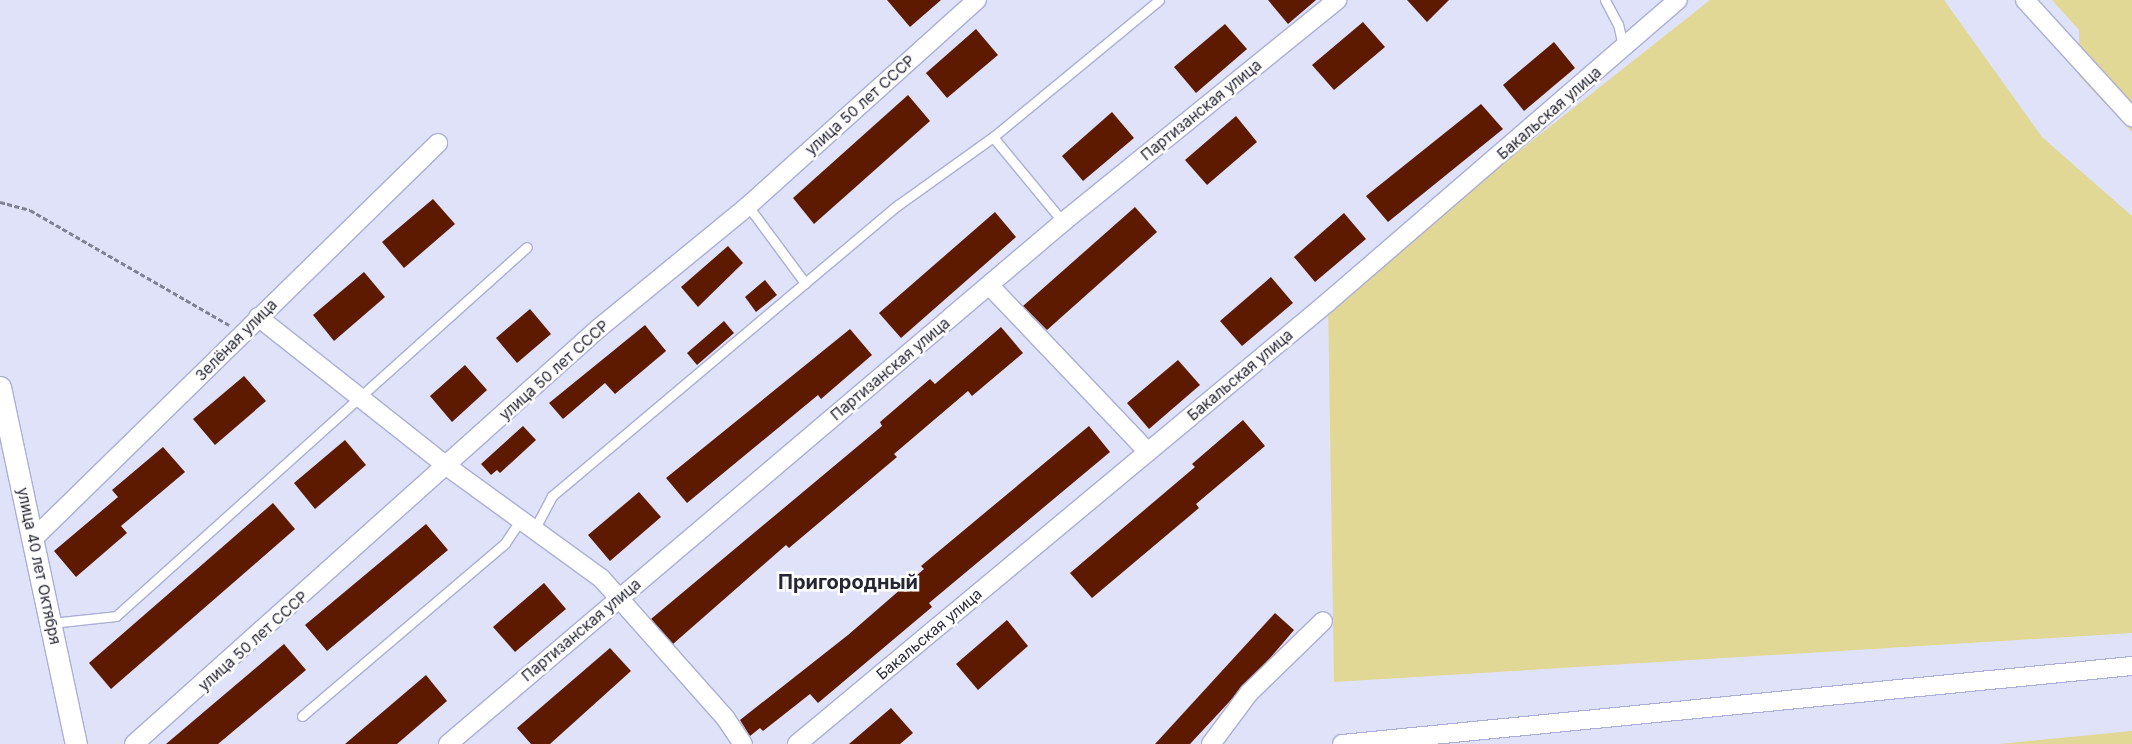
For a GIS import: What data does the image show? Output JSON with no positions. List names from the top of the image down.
{
  "streets": {
    "street": [
      "улица 50 лет СССР",
      "Партизанская улица",
      "Бакальская улица",
      "Зелёная улица",
      "улица 40 лет Октября"
    ]
  },
  "crossings": [
    ["Зелёная улица", "улица 40 лет Октября"]
  ],
  "districts": ["Пригородный"]
}
